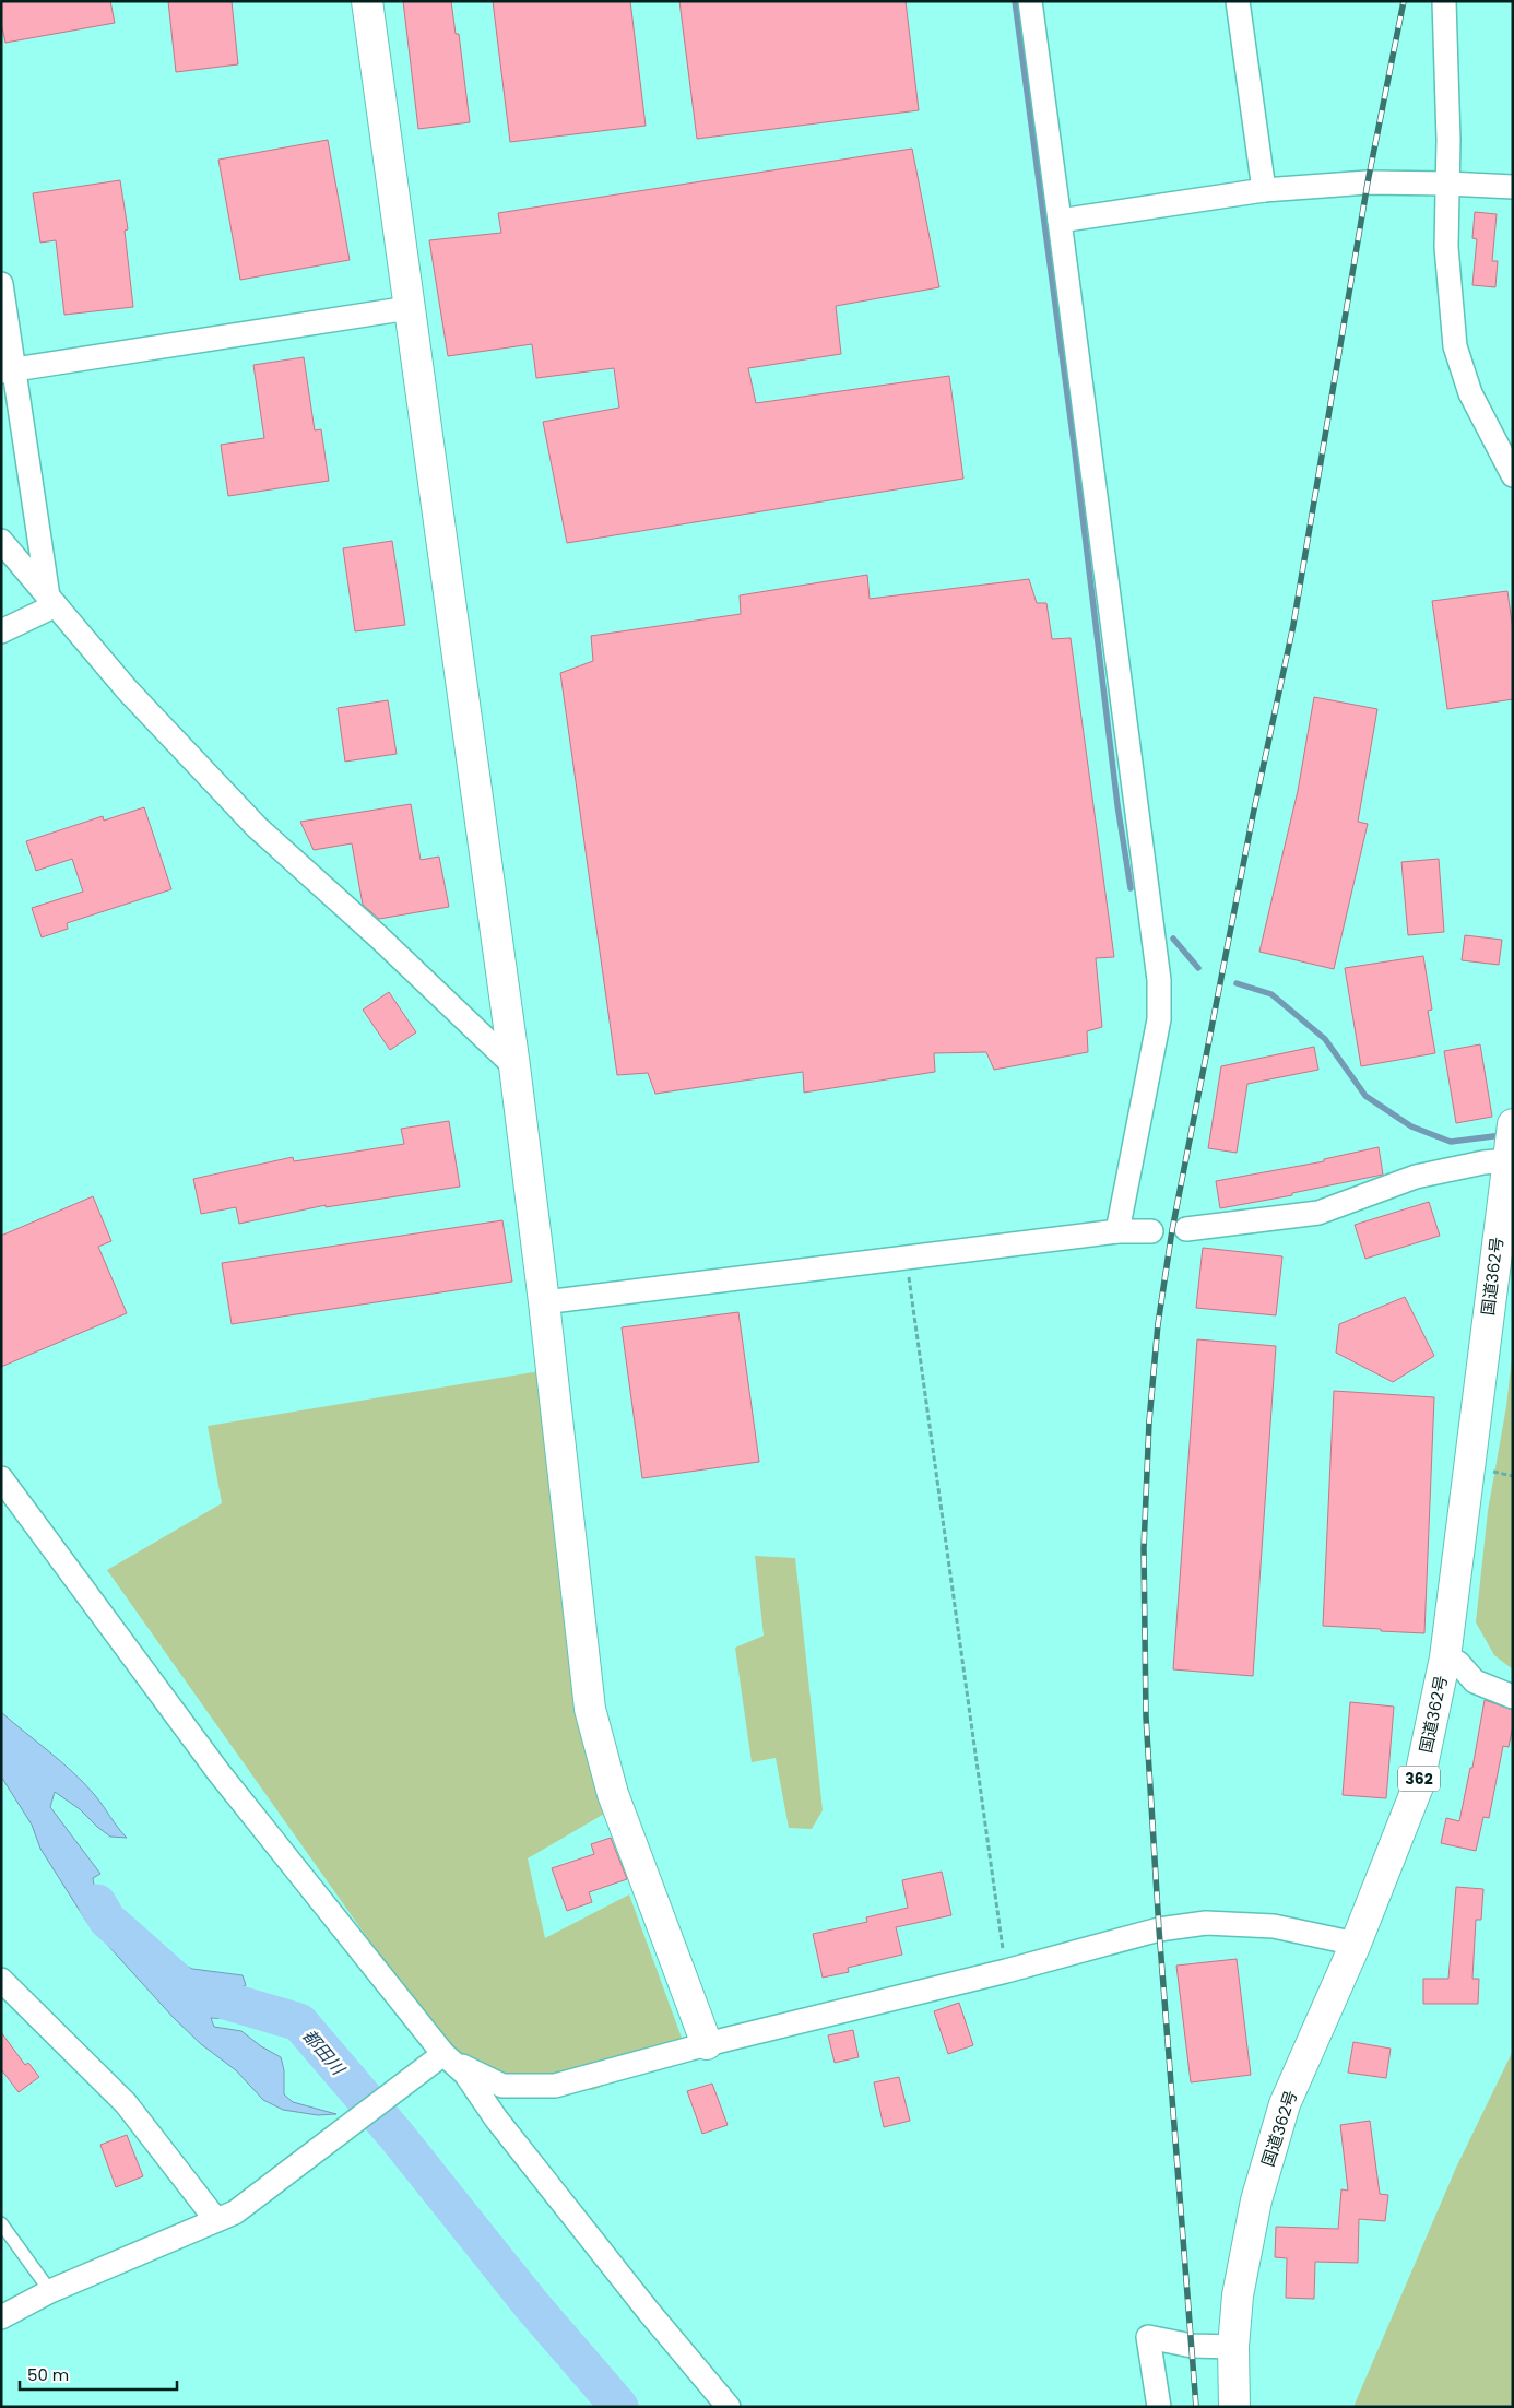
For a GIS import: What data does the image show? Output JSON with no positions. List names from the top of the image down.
{
  "streets": {
    "main road": ["国道362号", "362"]
  },
  "water": ["都田川"],
  "scale_bar": "50 m"
}
